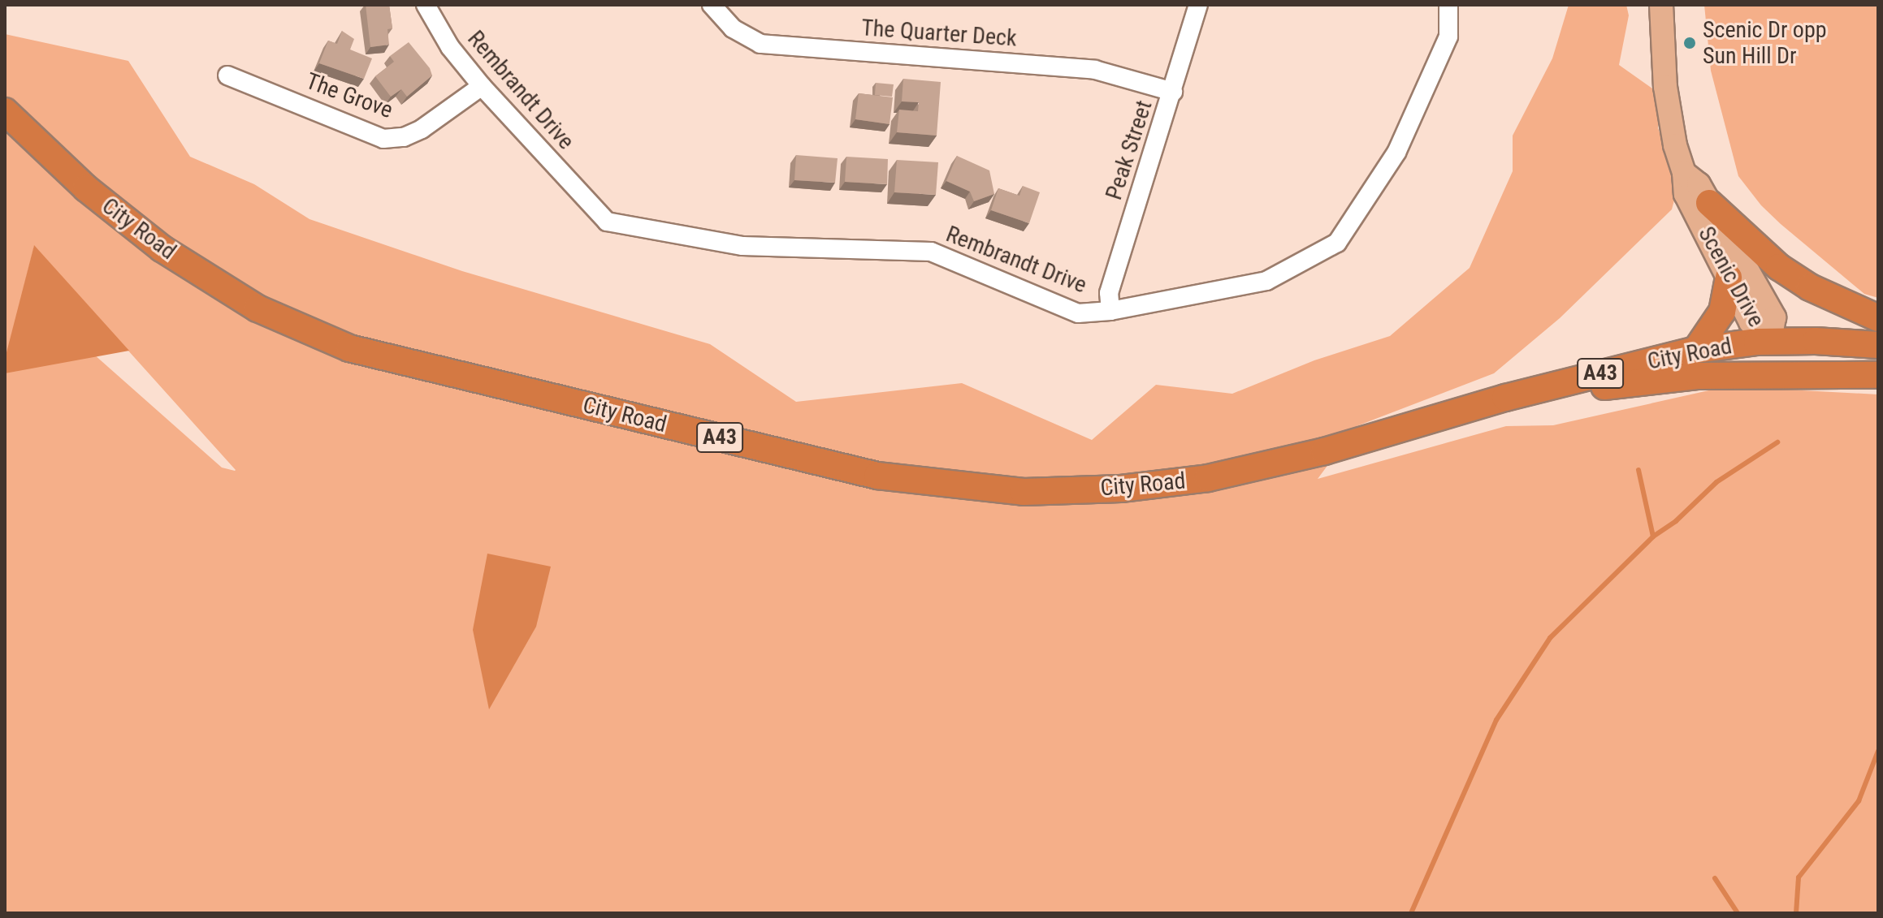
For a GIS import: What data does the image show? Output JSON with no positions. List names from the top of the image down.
{
  "streets": {
    "highway": ["City Road", "A43"],
    "main road": ["Scenic Drive"],
    "street": [
      "The Quarter Deck",
      "Rembrandt Drive",
      "The Grove",
      "Peak Street"
    ]
  },
  "crossings": [
    ["The Quarter Deck", "Peak Street"],
    ["Rembrandt Drive", "The Grove"],
    ["Rembrandt Drive", "Peak Street"],
    ["City Road", "Scenic Drive"]
  ],
  "places": ["Scenic Dr opp Sun Hill Dr"]
}
